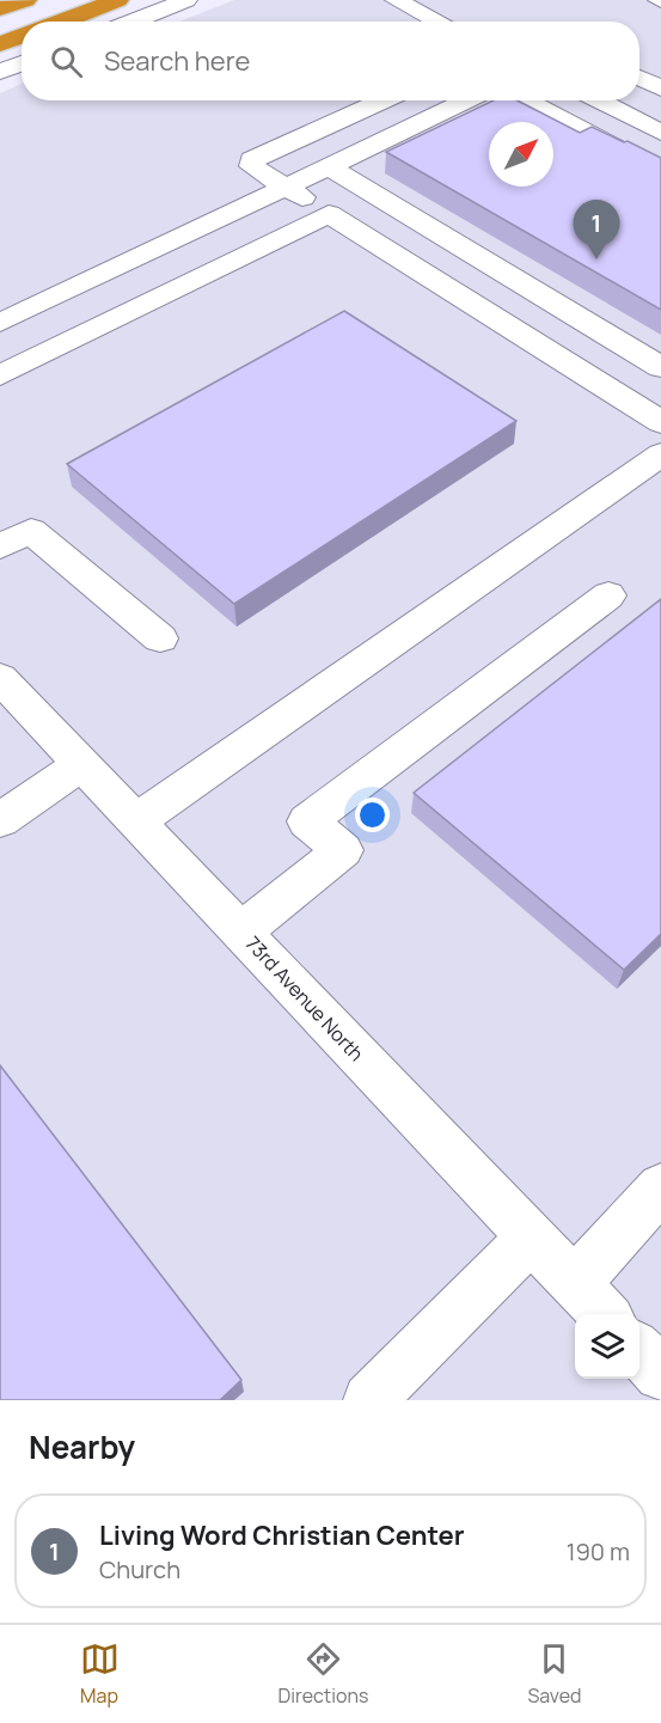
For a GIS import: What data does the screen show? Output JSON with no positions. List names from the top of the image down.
{
  "streets": {
    "street": ["73rd Avenue North"]
  },
  "north": "top right",
  "page": {
    "search": "Search here",
    "pins": "1",
    "heading": "Nearby",
    "list": [
      {
        "mark": "1",
        "name": "Living Word Christian Center",
        "note": "Church",
        "value": "190 m"
      }
    ],
    "nav": ["Map", "Directions", "Saved"]
  }
}
